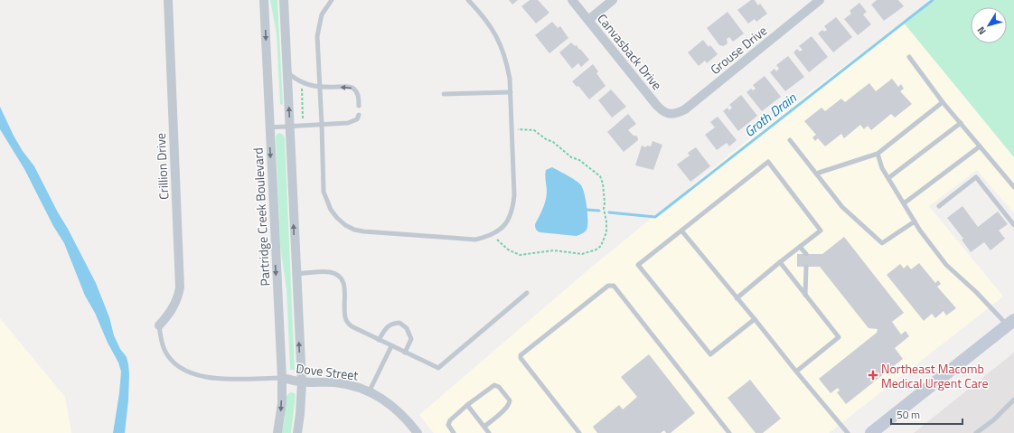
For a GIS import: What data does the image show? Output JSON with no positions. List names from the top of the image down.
{
  "streets": {
    "street": [
      "Grouse Drive",
      "Canvasback Drive",
      "Crillion Drive",
      "Partridge Creek Boulevard",
      "Dove Street"
    ]
  },
  "crossings": [
    ["Grouse Drive", "Canvasback Drive"],
    ["Partridge Creek Boulevard", "Dove Street"]
  ],
  "water": ["Groth Drain"],
  "places": {
    "health": ["Northeast Macomb Medical Urgent Care"]
  },
  "scale_bar": "50 m",
  "north": "bottom left"
}
